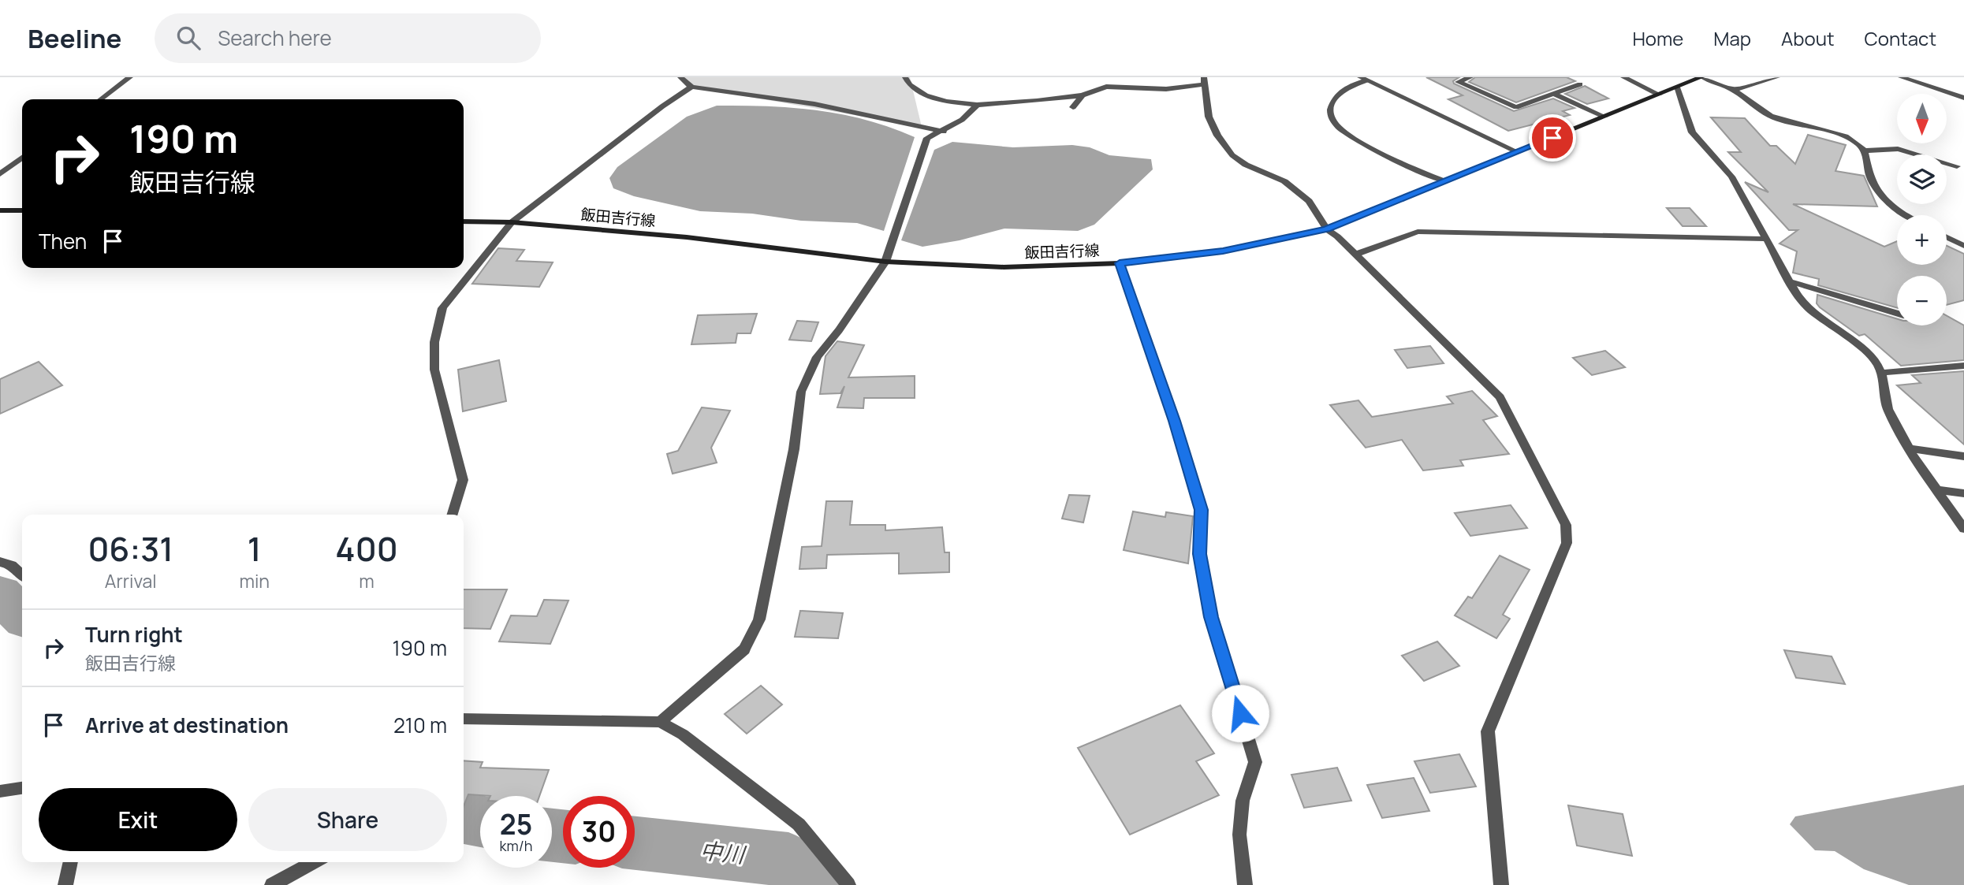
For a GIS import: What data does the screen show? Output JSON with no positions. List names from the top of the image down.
{
  "streets": {
    "main road": ["飯田吉行線"]
  },
  "water": ["中川"],
  "north": "bottom",
  "page": {
    "header": "Beeline",
    "search": "Search here",
    "nav": [
      "Home",
      "Map",
      "About",
      "Contact"
    ],
    "map_buttons": ["+", "−"],
    "turn": ["190 m", "飯田吉行線"],
    "then": "Then",
    "eta": [
      "06:31",
      "Arrival",
      "1",
      "min",
      "400",
      "m"
    ],
    "list": [
      {
        "name": "Turn right",
        "note": "飯田吉行線",
        "value": "190 m"
      },
      {
        "name": "Arrive at destination",
        "value": "210 m"
      }
    ],
    "buttons": ["Exit", "Share"],
    "speed": "25 km/h",
    "limit": "30"
  }
}
